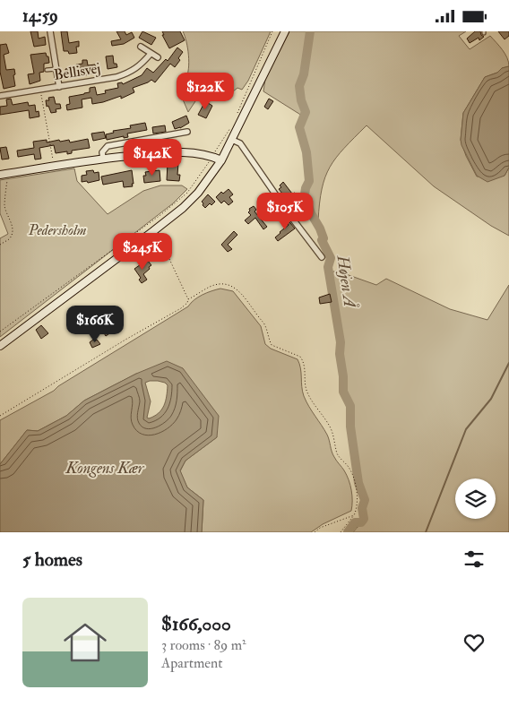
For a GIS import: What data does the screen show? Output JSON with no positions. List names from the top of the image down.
{
  "streets": {
    "street": ["Bellisvej"]
  },
  "water": ["Højen Å", "Kongens Kær"],
  "parks": ["Pedersholm"],
  "page": {
    "status": "14:59",
    "price": [
      "$122K",
      "$142K",
      "$105K",
      "$245K",
      "$166K"
    ],
    "heading": "5 homes",
    "list": [
      {
        "name": "$166,000",
        "note": "3 rooms · 89 m² · Apartment"
      }
    ]
  }
}
